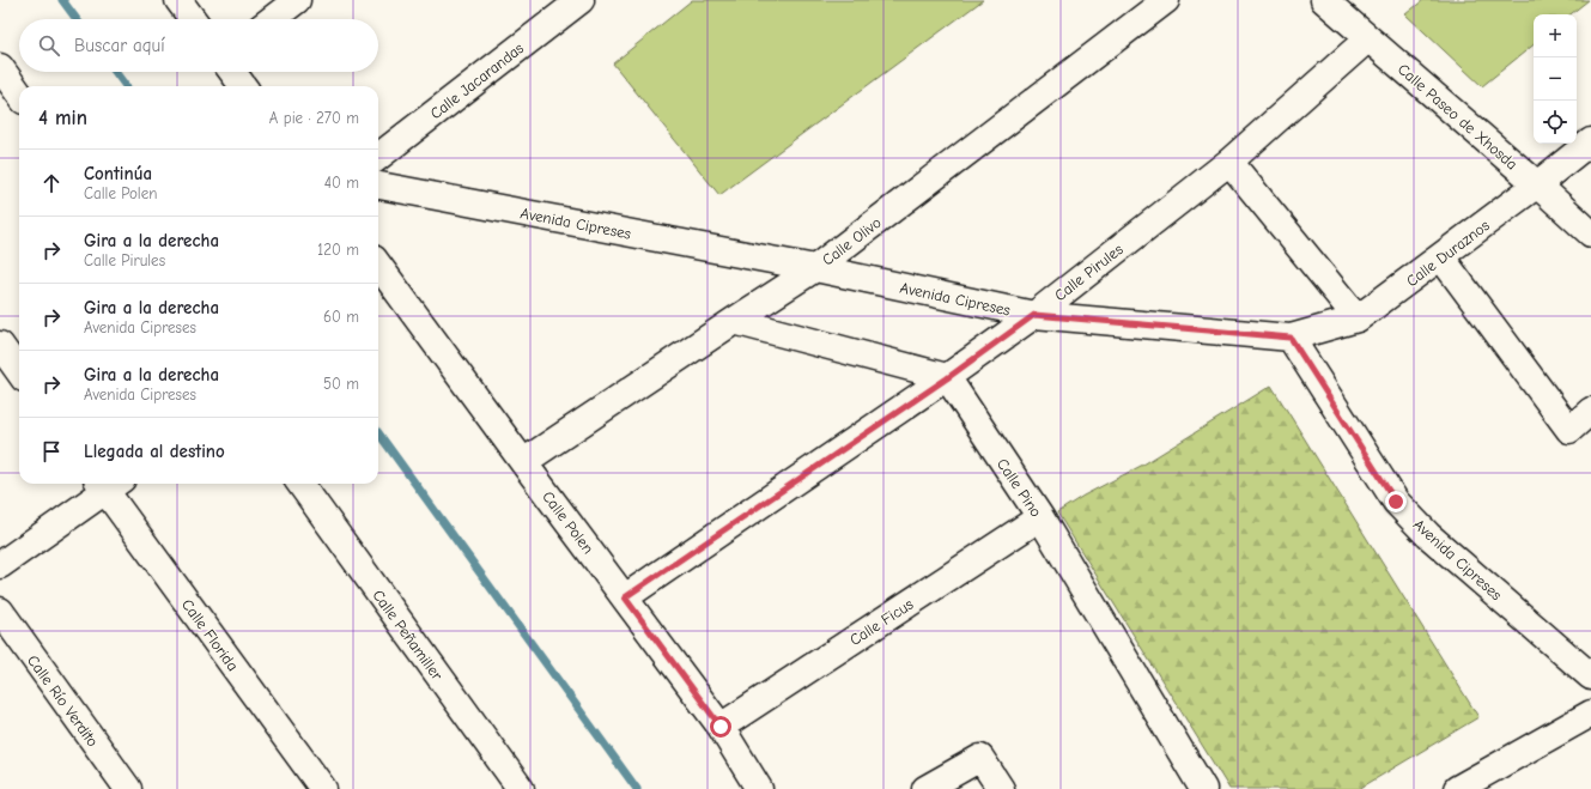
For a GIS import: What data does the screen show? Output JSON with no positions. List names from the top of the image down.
{
  "streets": {
    "street": [
      "Calle Jacarandas",
      "Calle Paseo de Xhosda",
      "Avenida Cipreses",
      "Calle Olivo",
      "Calle Duraznos",
      "Calle Pirules",
      "Calle Pino",
      "Calle Polen",
      "Calle Ficus",
      "Calle Florida",
      "Calle Peñamiller",
      "Calle Río Verdito"
    ]
  },
  "crossings": [
    ["Calle Paseo de Xhosda", "Calle Duraznos"],
    ["Calle Paseo de Xhosda", "Calle Pirules"],
    ["Avenida Cipreses", "Calle Olivo"],
    ["Avenida Cipreses", "Calle Duraznos"],
    ["Avenida Cipreses", "Calle Pirules"],
    ["Calle Olivo", "Calle Polen"],
    ["Calle Pirules", "Calle Pino"],
    ["Calle Pirules", "Calle Polen"],
    ["Calle Pino", "Calle Ficus"],
    ["Calle Polen", "Calle Ficus"]
  ],
  "page": {
    "map_buttons": ["+", "−"],
    "search": "Buscar aquí",
    "heading": ["4 min", "A pie · 270 m"],
    "list": [
      ["Continúa", "Calle Polen", "40 m"],
      ["Gira a la derecha", "Calle Pirules", "120 m"],
      ["Gira a la derecha", "Avenida Cipreses", "60 m"],
      ["Gira a la derecha", "Avenida Cipreses", "50 m"],
      "Llegada al destino"
    ]
  }
}
